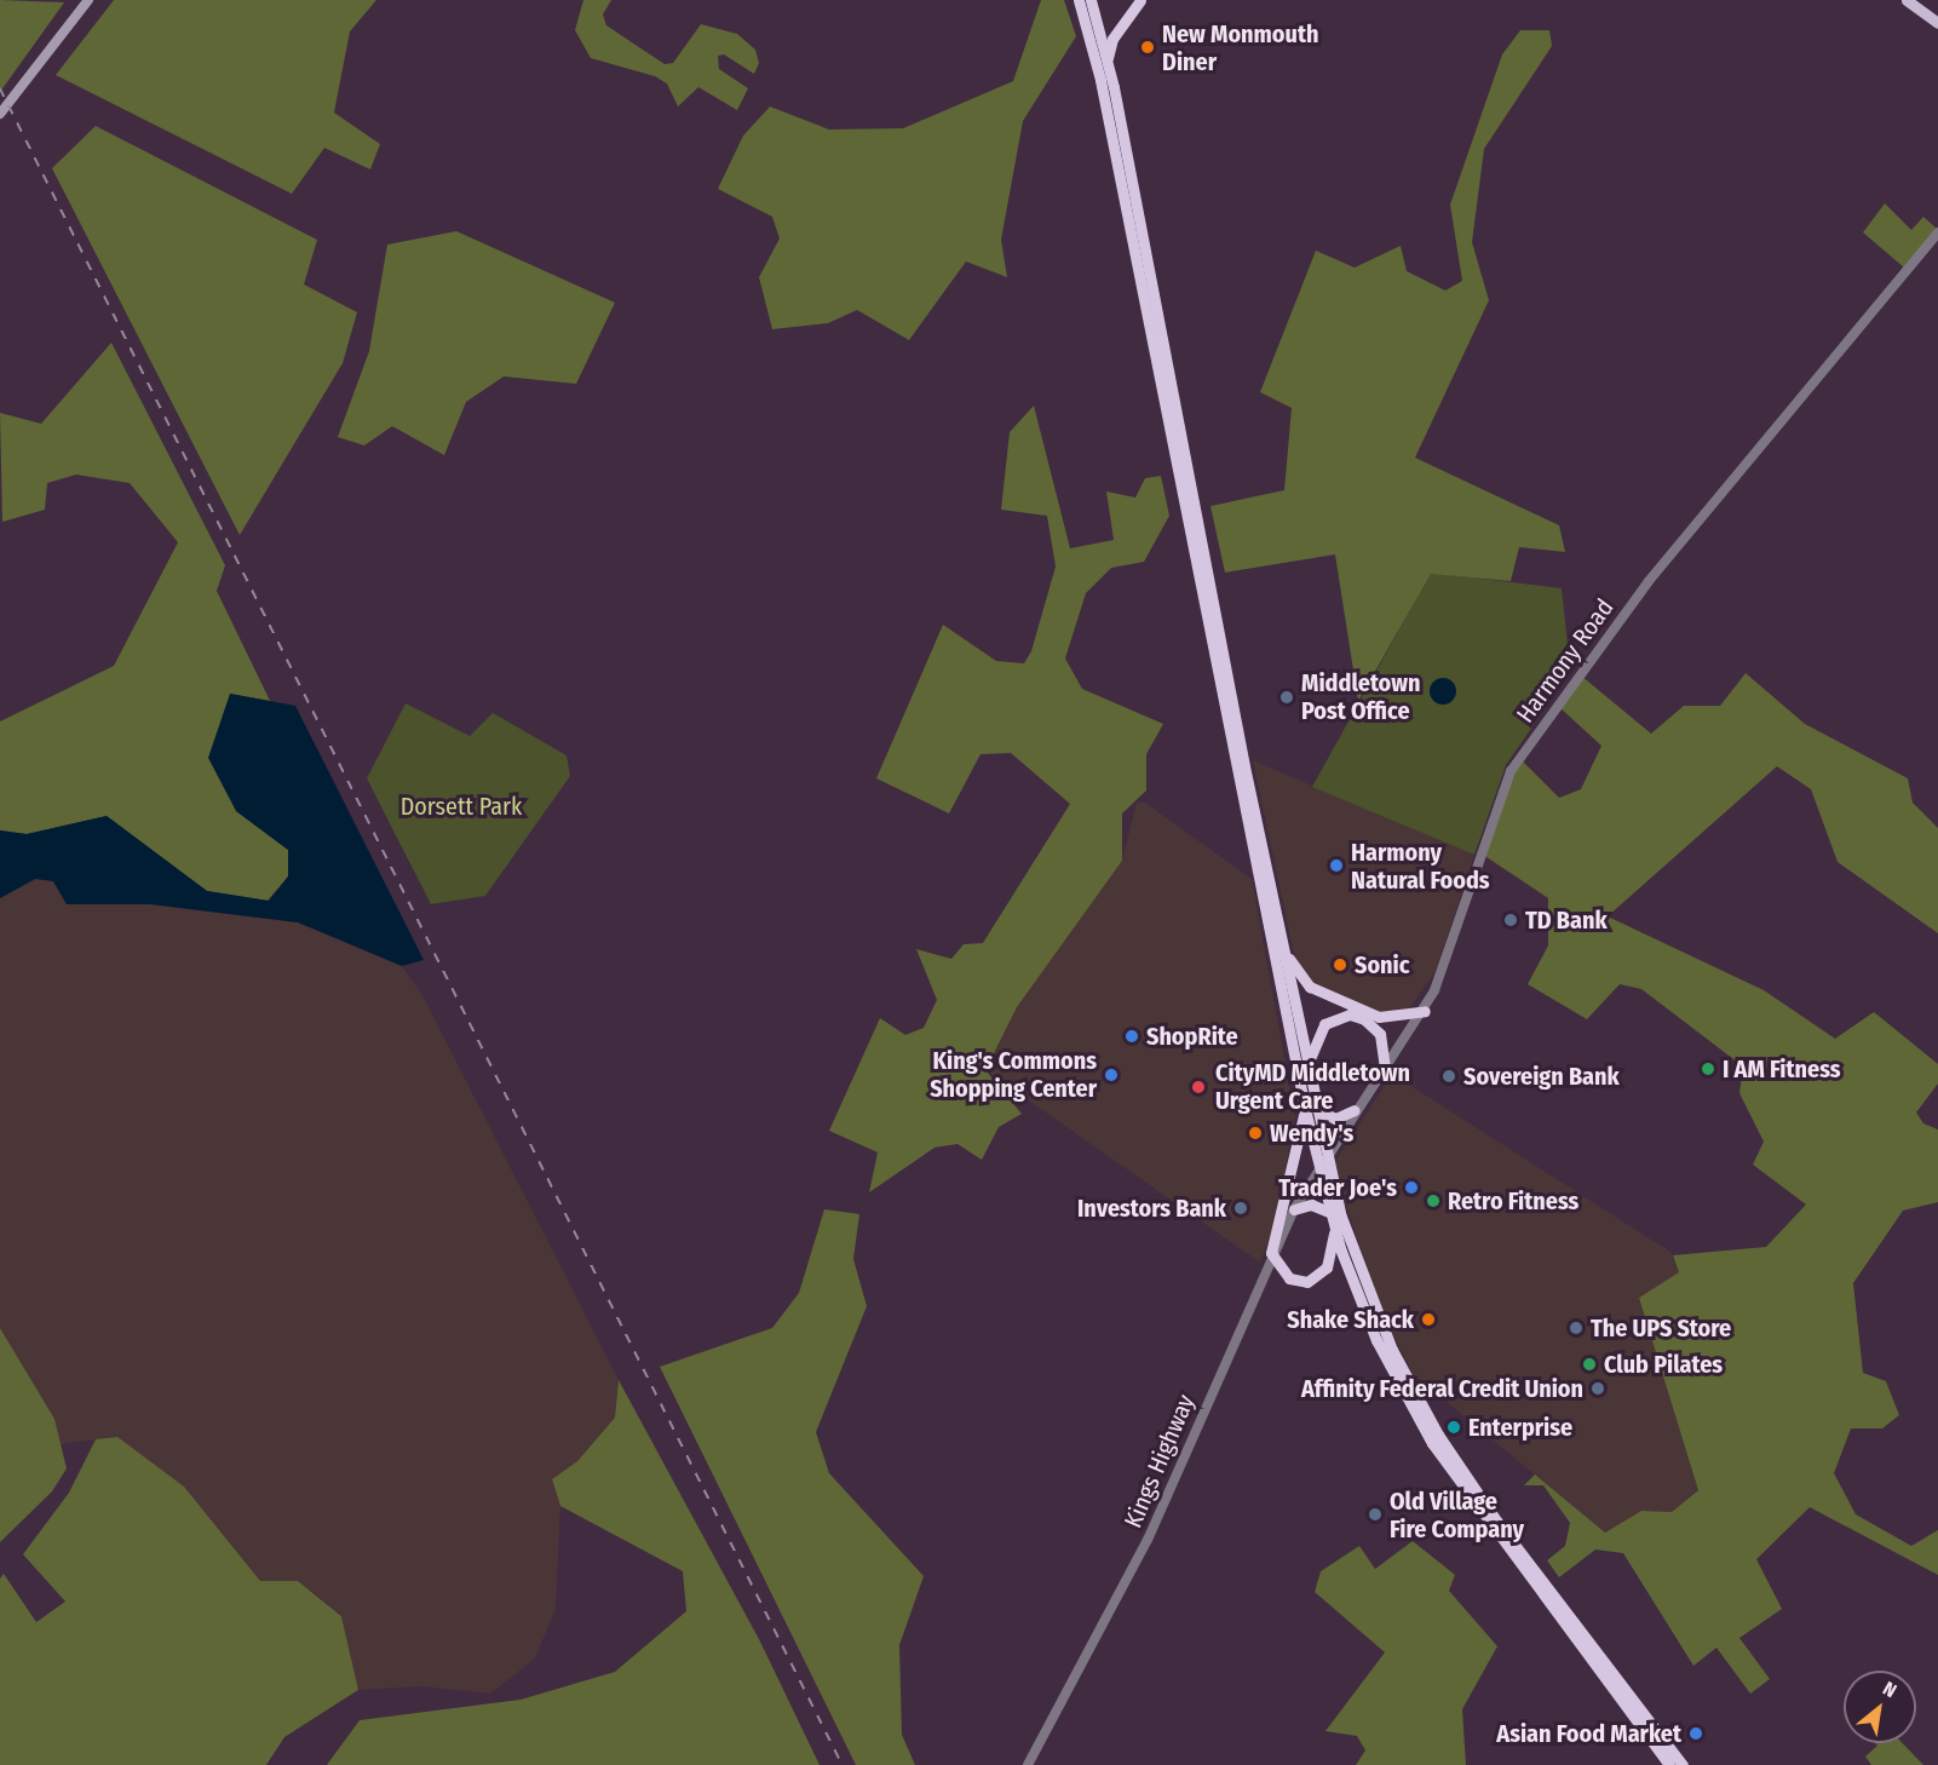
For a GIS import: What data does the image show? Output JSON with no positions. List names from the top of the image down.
{
  "streets": {
    "street": ["Harmony Road", "Kings Highway"]
  },
  "crossings": [
    ["Harmony Road", "Kings Highway"]
  ],
  "parks": ["Dorsett Park"],
  "places": [
    "New Monmouth Diner",
    "Middletown Post Office",
    "Harmony Natural Foods",
    "TD Bank",
    "Sonic",
    "ShopRite",
    "I AM Fitness",
    "King's Commons Shopping Center",
    "Sovereign Bank",
    "CityMD Middletown Urgent Care",
    "Wendy's",
    "Trader Joe's",
    "Retro Fitness",
    "Investors Bank",
    "Shake Shack",
    "The UPS Store",
    "Club Pilates",
    "Affinity Federal Credit Union",
    "Enterprise",
    "Old Village Fire Company",
    "Asian Food Market"
  ],
  "north": "top right"
}
